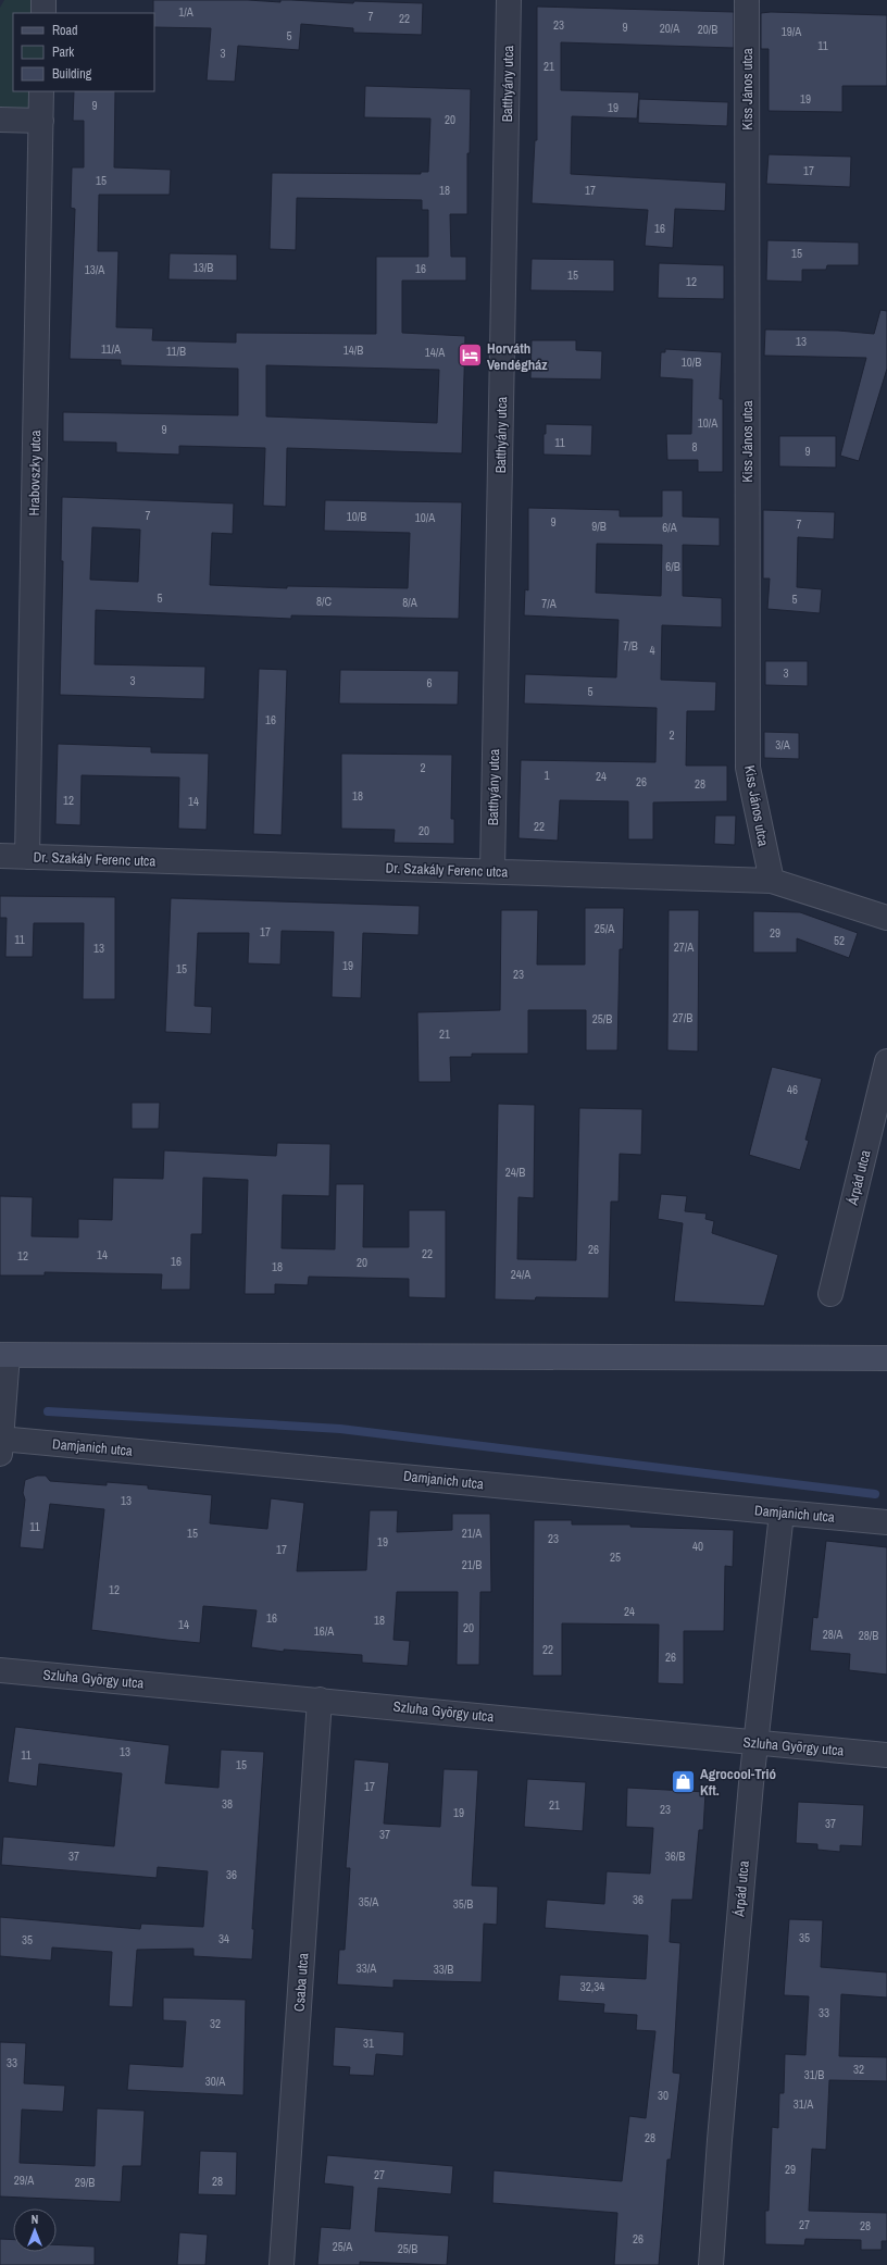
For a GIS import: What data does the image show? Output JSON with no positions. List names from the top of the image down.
{
  "streets": {
    "street": [
      "Batthyány utca",
      "Kiss János utca",
      "Hrabovszky utca",
      "Dr. Szakály Ferenc utca",
      "Árpád utca",
      "Damjanich utca",
      "Szluha György utca",
      "Csaba utca"
    ]
  },
  "crossings": [
    ["Batthyány utca", "Dr. Szakály Ferenc utca"],
    ["Kiss János utca", "Dr. Szakály Ferenc utca"],
    ["Hrabovszky utca", "Dr. Szakály Ferenc utca"],
    ["Árpád utca", "Damjanich utca"],
    ["Árpád utca", "Szluha György utca"],
    ["Szluha György utca", "Csaba utca"]
  ],
  "places": {
    "hotel": ["Horváth Vendégház"],
    "shop": ["Agrocool-Trió Kft."]
  },
  "house_numbers": [
    "1/A",
    "7",
    "22",
    "23",
    "9",
    "20/A",
    "20/B",
    "19/A",
    "5",
    "11",
    "3",
    "21",
    "19",
    "9",
    "19",
    "20",
    "17",
    "15",
    "18",
    "17",
    "16",
    "15",
    "13/B",
    "16",
    "13/A",
    "15",
    "12",
    "13",
    "11/A",
    "14/B",
    "11/B",
    "14/A",
    "10/B",
    "10/A",
    "9",
    "11",
    "8",
    "9",
    "7",
    "10/B",
    "10/A",
    "9",
    "7",
    "9/B",
    "6/A",
    "6/B",
    "5",
    "5",
    "8/C",
    "8/A",
    "7/A",
    "7/B",
    "4",
    "3",
    "3",
    "6",
    "5",
    "16",
    "2",
    "3/A",
    "2",
    "1",
    "24",
    "26",
    "28",
    "18",
    "12",
    "14",
    "22",
    "20",
    "25/A",
    "17",
    "29",
    "11",
    "52",
    "27/A",
    "13",
    "19",
    "15",
    "23",
    "27/B",
    "25/B",
    "21",
    "46",
    "24/B",
    "26",
    "22",
    "14",
    "12",
    "16",
    "20",
    "18",
    "24/A",
    "13",
    "11",
    "15",
    "21/A",
    "23",
    "19",
    "40",
    "17",
    "25",
    "21/B",
    "12",
    "24",
    "16",
    "18",
    "14",
    "20",
    "16/A",
    "28/A",
    "28/B",
    "22",
    "26",
    "13",
    "11",
    "15",
    "17",
    "38",
    "21",
    "23",
    "19",
    "37",
    "37",
    "37",
    "36/B",
    "36",
    "36",
    "35/A",
    "35/B",
    "35",
    "34",
    "35",
    "33/A",
    "33/B",
    "32,34",
    "33",
    "32",
    "31",
    "33",
    "32",
    "31/B",
    "30/A",
    "30",
    "31/A",
    "28",
    "29",
    "27",
    "29/A",
    "28",
    "29/B",
    "27",
    "28",
    "26",
    "25/A",
    "25/B"
  ],
  "legend": ["Road", "Park", "Building"],
  "north": "top"
}
